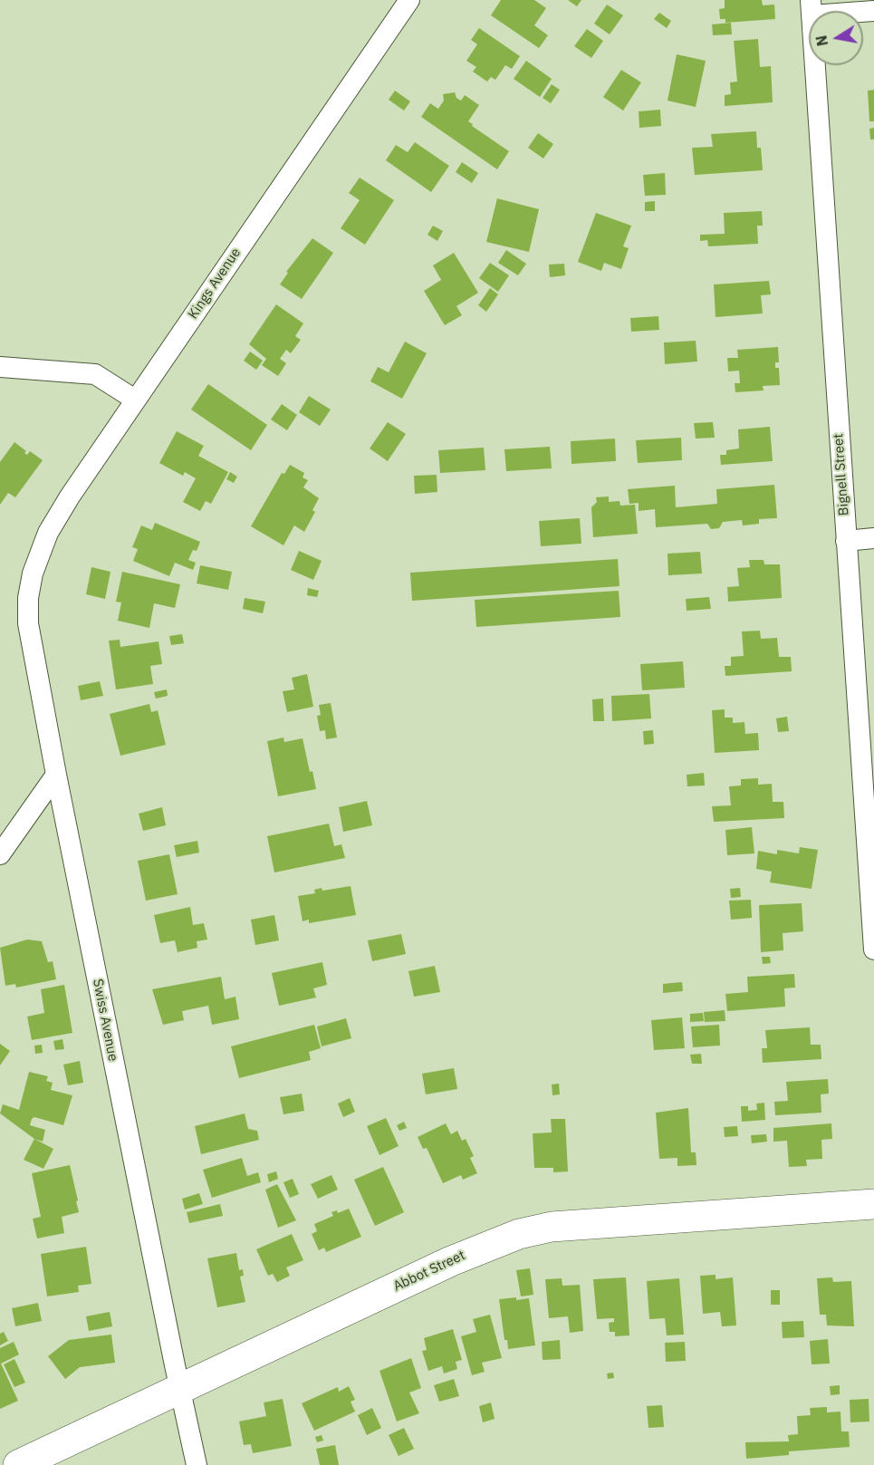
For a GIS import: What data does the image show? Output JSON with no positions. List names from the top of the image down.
{
  "streets": {
    "street": [
      "Kings Avenue",
      "Bignell Street",
      "Swiss Avenue",
      "Abbot Street"
    ]
  },
  "crossings": [
    ["Kings Avenue", "Swiss Avenue"],
    ["Swiss Avenue", "Abbot Street"]
  ],
  "north": "left"
}
